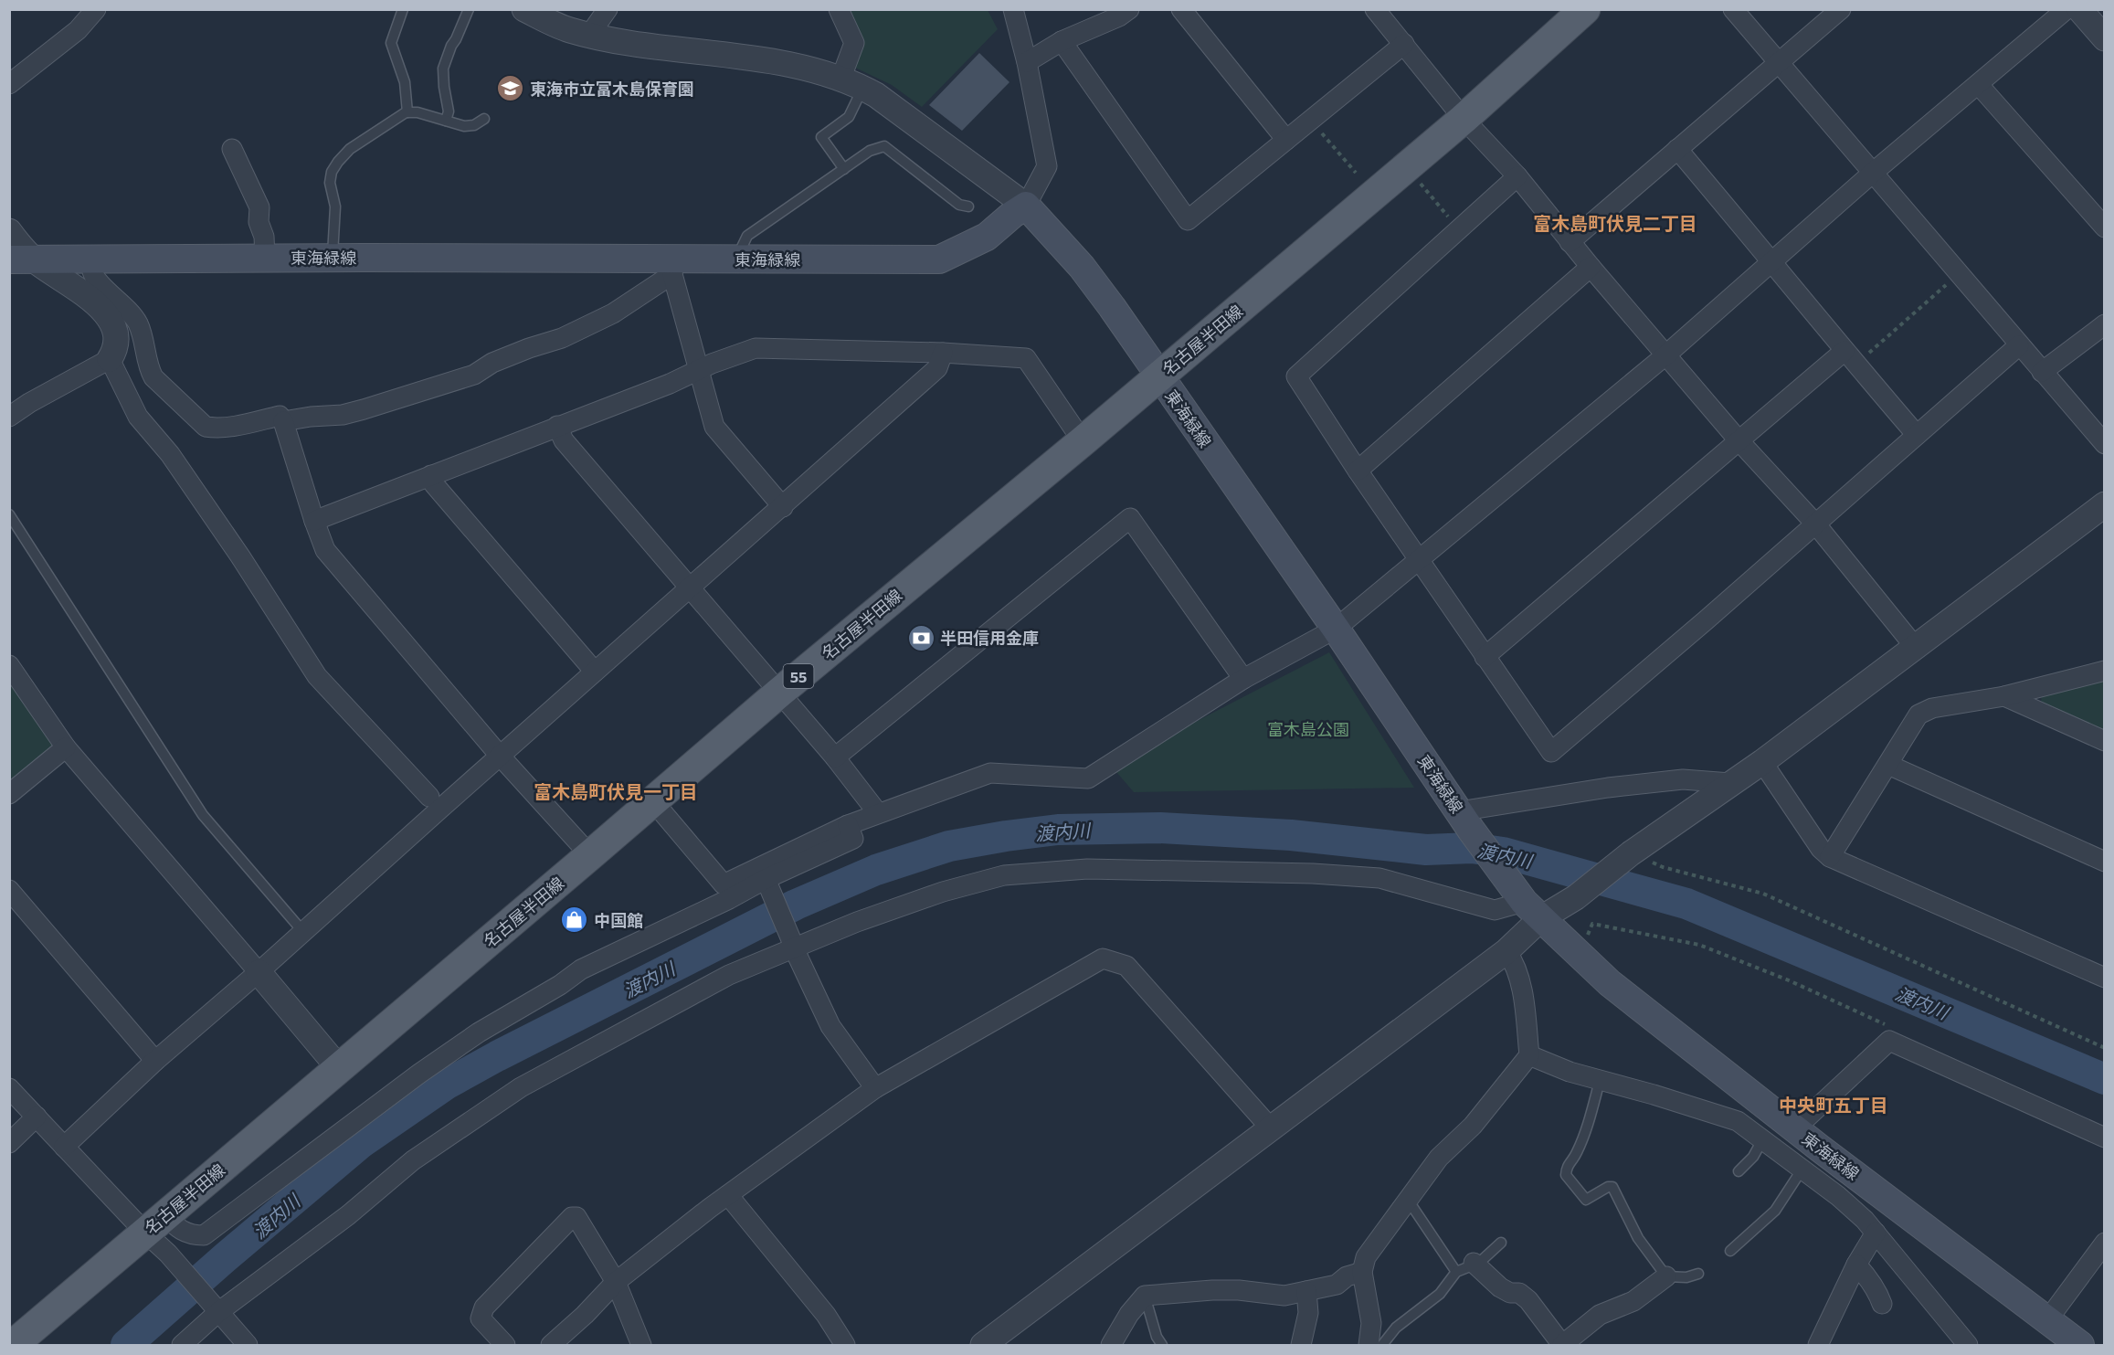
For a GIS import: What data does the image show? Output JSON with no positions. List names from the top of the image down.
{
  "streets": {
    "main road": ["東海緑線", "名古屋半田線", "55"]
  },
  "crossings": [
    ["東海緑線", "名古屋半田線"]
  ],
  "districts": ["富木島町伏見二丁目", "富木島町伏見一丁目", "中央町五丁目"],
  "water": ["渡内川"],
  "parks": ["富木島公園"],
  "places": {
    "school or university": ["東海市立富木島保育園"],
    "bank": ["半田信用金庫"],
    "shop": ["中国館"]
  }
}
